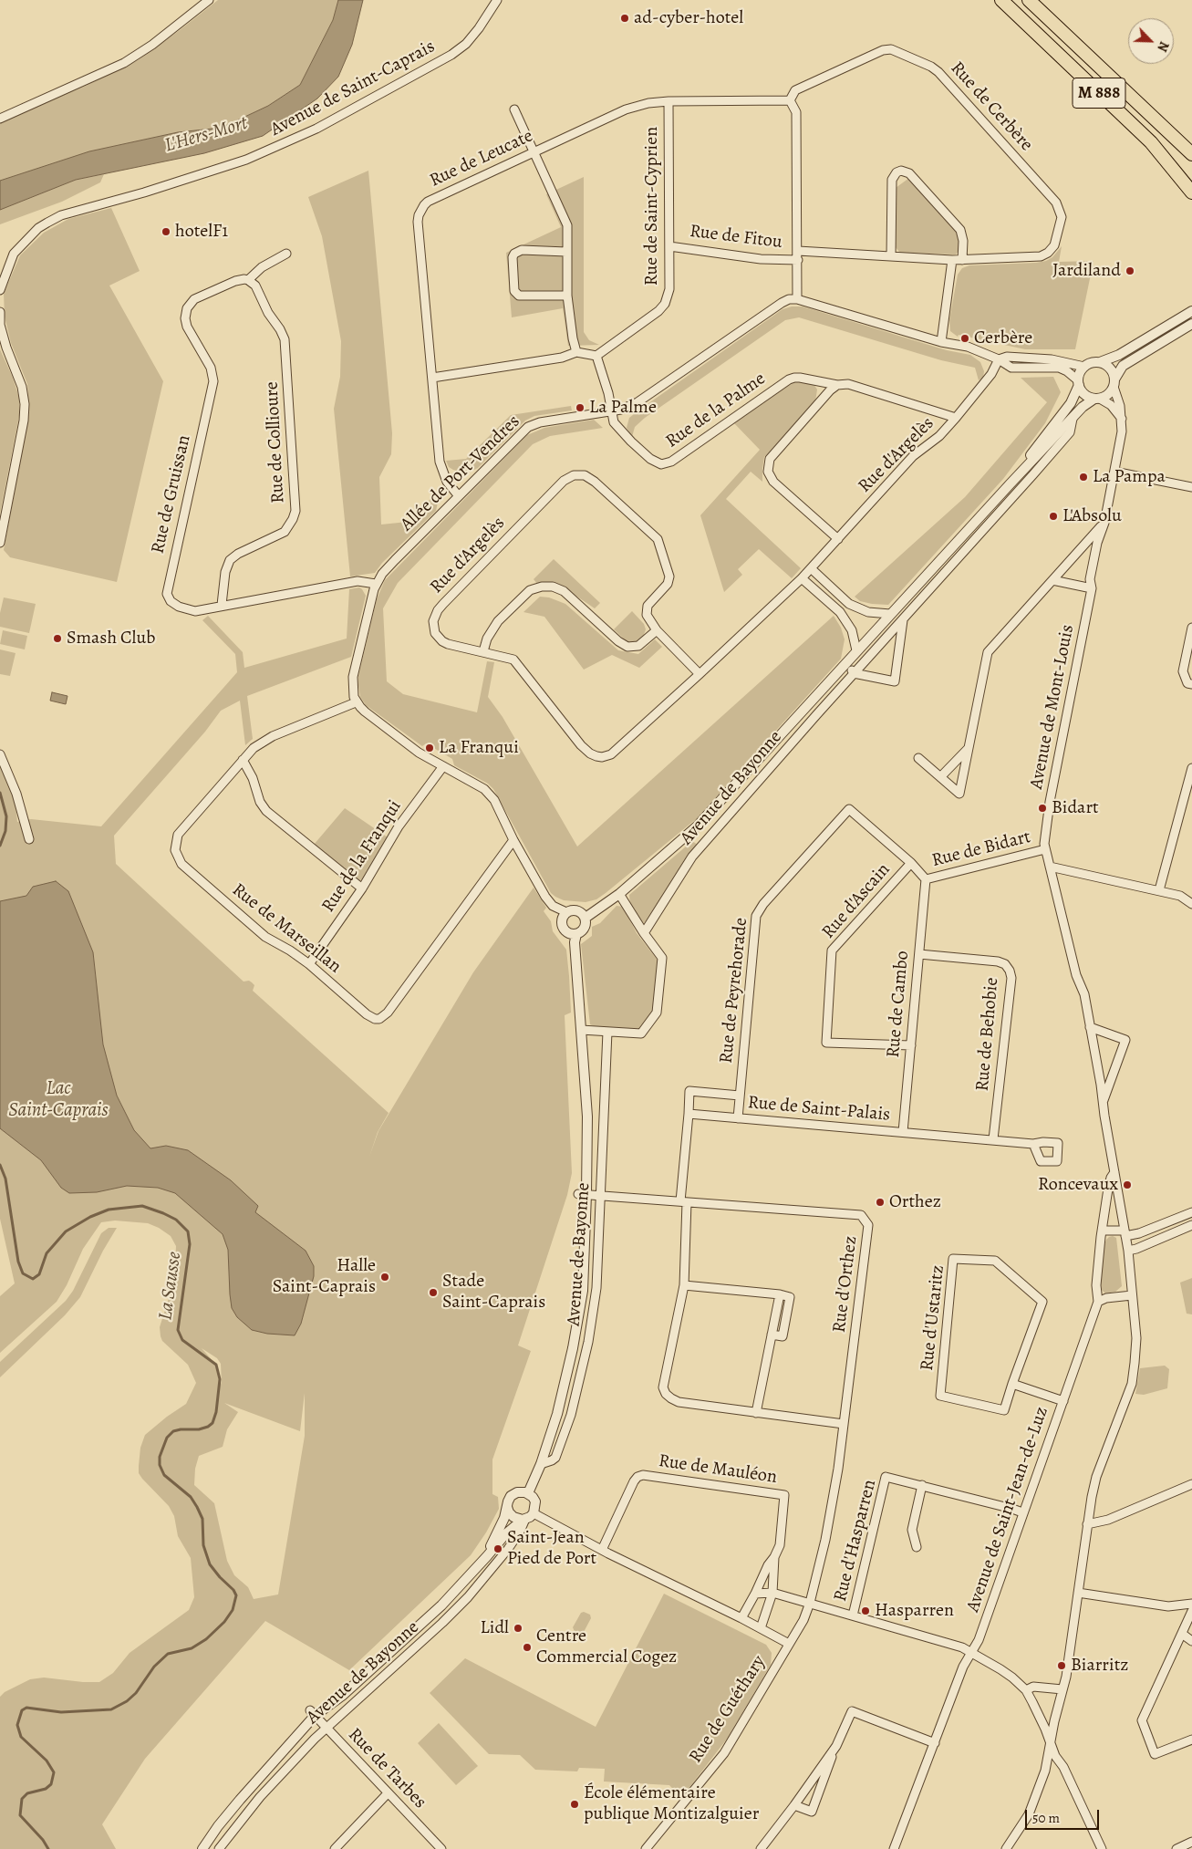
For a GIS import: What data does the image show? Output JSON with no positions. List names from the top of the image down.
{
  "streets": {
    "main road": ["M 888"],
    "street": [
      "Avenue de Saint-Caprais",
      "Rue de Cerbère",
      "Rue de Leucate",
      "Rue de Saint-Cyprien",
      "Rue de Fitou",
      "Rue de la Palme",
      "Rue de Collioure",
      "Rue d'Argelès",
      "Allée de Port-Vendres",
      "Rue de Gruissan",
      "Avenue de Mont-Louis",
      "Avenue de Bayonne",
      "Rue de Bidart",
      "Rue de la Franqui",
      "Rue d'Ascain",
      "Rue de Marseillan",
      "Rue de Peyrehorade",
      "Rue de Cambo",
      "Rue de Behobie",
      "Rue de Saint-Palais",
      "Rue d'Orthez",
      "Rue d'Ustaritz",
      "Rue de Mauléon",
      "Avenue de Saint-Jean-de-Luz",
      "Rue d'Hasparren",
      "Rue de Guéthary",
      "Rue de Tarbes"
    ]
  },
  "crossings": [
    ["Rue de Cerbère", "Rue de Leucate"],
    ["Rue de Leucate", "Rue de Saint-Cyprien"],
    ["Rue de Leucate", "Allée de Port-Vendres"],
    ["Rue de Saint-Cyprien", "Rue de Fitou"],
    ["Rue de Saint-Cyprien", "Rue de la Palme"],
    ["Rue de la Palme", "Rue d'Argelès"],
    ["Rue de la Palme", "Allée de Port-Vendres"],
    ["Rue de Collioure", "Rue de Gruissan"],
    ["Allée de Port-Vendres", "Rue de Gruissan"],
    ["Allée de Port-Vendres", "Rue de Marseillan"],
    ["Avenue de Mont-Louis", "Avenue de Bayonne"],
    ["Avenue de Mont-Louis", "Rue de Bidart"],
    ["Avenue de Mont-Louis", "Avenue de Saint-Jean-de-Luz"],
    ["Avenue de Bayonne", "Rue d'Orthez"],
    ["Avenue de Bayonne", "Rue de Tarbes"],
    ["Rue de Bidart", "Rue de Peyrehorade"],
    ["Rue de Bidart", "Rue de Cambo"],
    ["Rue de la Franqui", "Rue de Marseillan"],
    ["Rue d'Ascain", "Rue de Peyrehorade"],
    ["Rue d'Ascain", "Rue de Cambo"],
    ["Rue de Peyrehorade", "Rue de Cambo"],
    ["Rue de Peyrehorade", "Rue de Saint-Palais"],
    ["Rue de Cambo", "Rue de Behobie"],
    ["Rue de Cambo", "Rue de Saint-Palais"],
    ["Rue de Behobie", "Rue de Saint-Palais"],
    ["Rue d'Orthez", "Rue de Guéthary"],
    ["Avenue de Saint-Jean-de-Luz", "Rue d'Hasparren"]
  ],
  "water": ["L'Hers-Mort", "Lac Saint-Caprais", "La Sausse"],
  "places": [
    "ad-cyber-hotel",
    "hotelF1",
    "Jardiland",
    "Cerbère",
    "La Palme",
    "La Pampa",
    "L'Absolu",
    "Smash Club",
    "La Franqui",
    "Bidart",
    "Roncevaux",
    "Orthez",
    "Halle Saint-Caprais",
    "Stade Saint-Caprais",
    "Saint-Jean Pied de Port",
    "Hasparren",
    "Lidl",
    "Centre Commercial Cogez",
    "Biarritz",
    "École élémentaire publique Montizalguier"
  ],
  "scale_bar": "50 m",
  "north": "bottom right"
}
